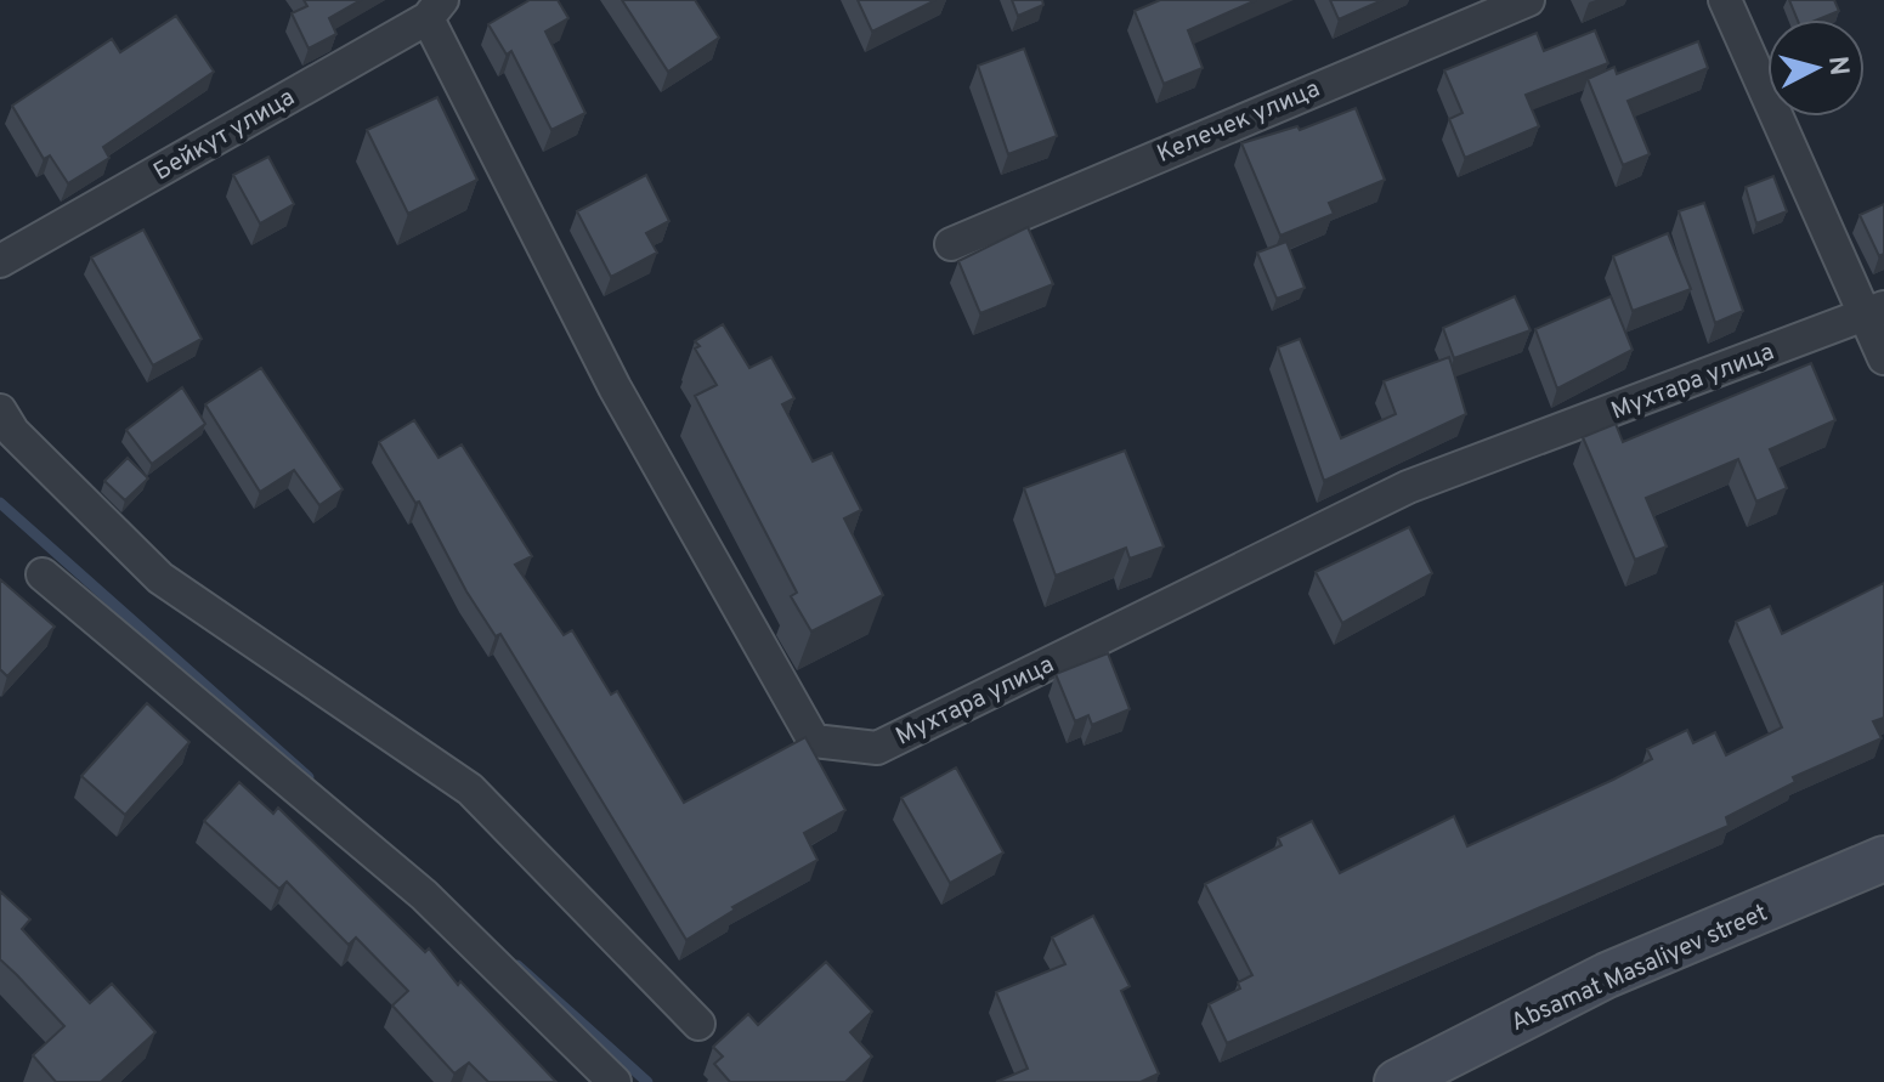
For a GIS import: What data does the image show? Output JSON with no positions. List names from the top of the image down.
{
  "streets": {
    "street": [
      "Келечек улица",
      "Бейкут улица",
      "Мухтара улица",
      "Absamat Masaliyev street"
    ]
  },
  "crossings": [
    ["Бейкут улица", "Мухтара улица"]
  ],
  "north": "right"
}
